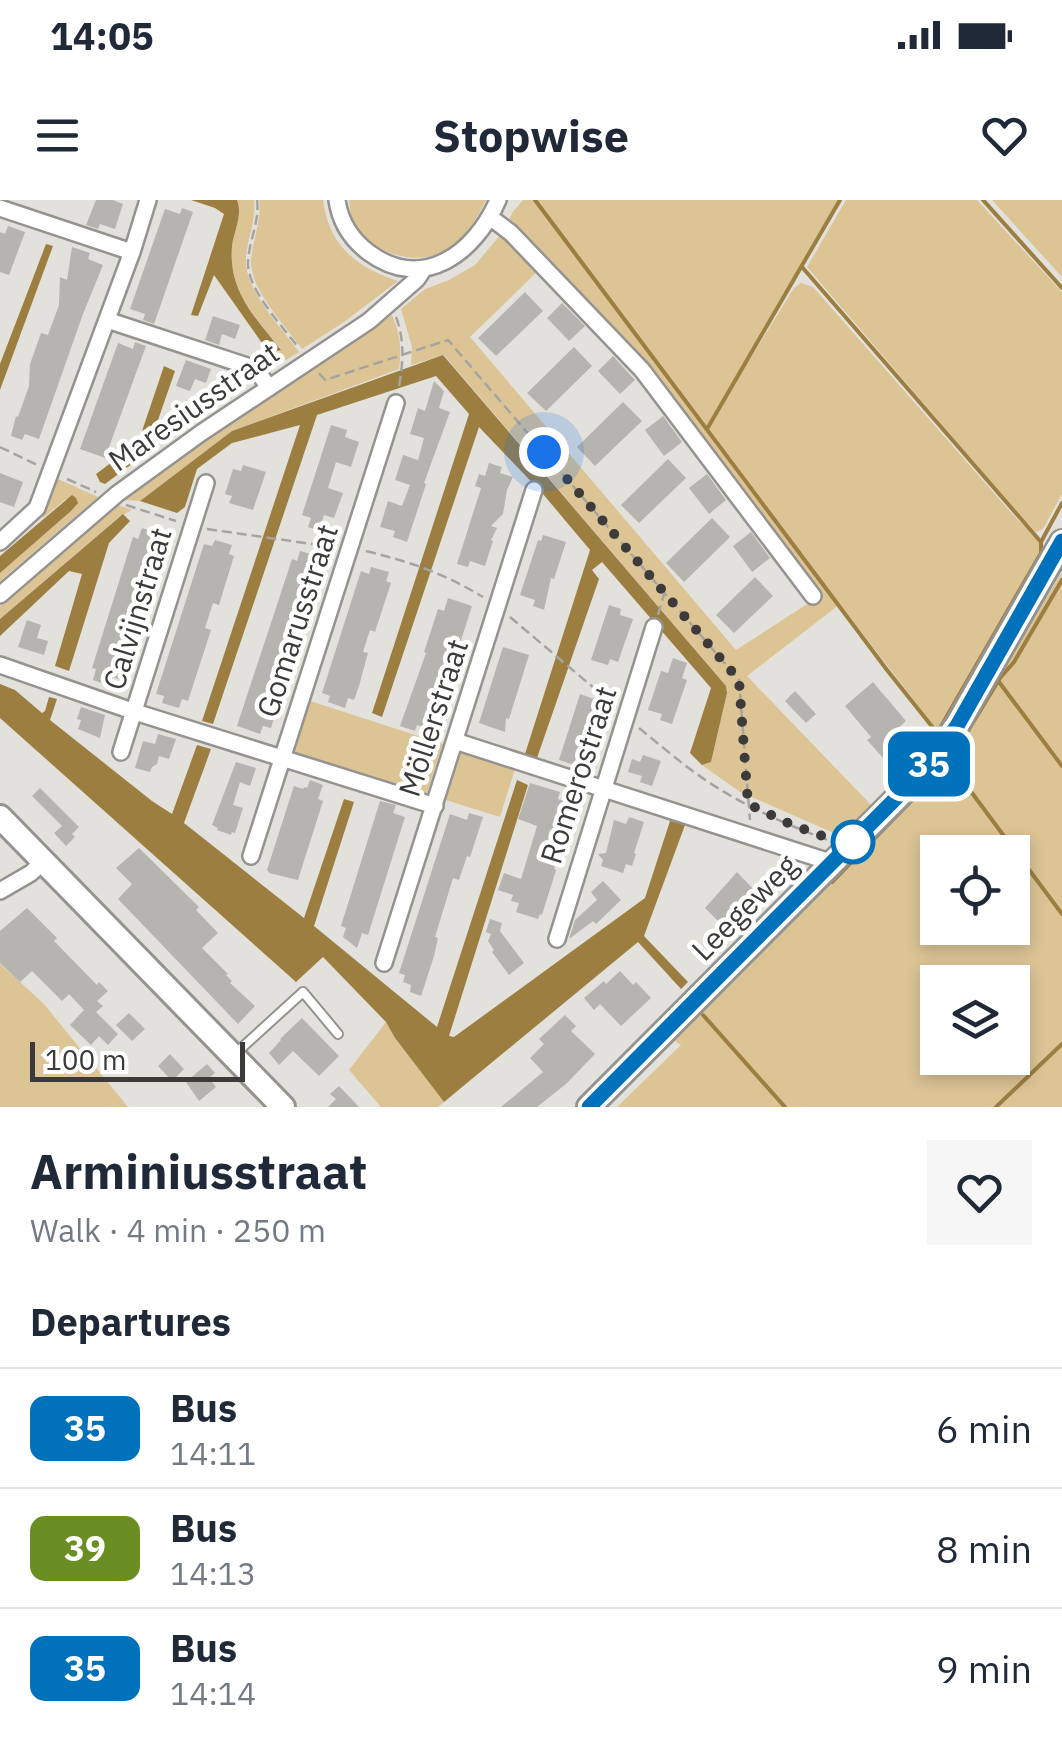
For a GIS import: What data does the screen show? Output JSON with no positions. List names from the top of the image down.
{
  "streets": {
    "main road": ["Leegeweg"],
    "street": [
      "Maresiusstraat",
      "Calvijnstraat",
      "Gomarusstraat",
      "Möllerstraat",
      "Romerostraat"
    ]
  },
  "lines": ["bus line 35"],
  "scale_bar": "100 m",
  "page": {
    "status": "14:05",
    "header": "Stopwise",
    "on_map": "35",
    "scale": "100 m",
    "heading": [
      ["Arminiusstraat", "Walk · 4 min · 250 m"],
      "Departures"
    ],
    "list": [
      {
        "mark": "35",
        "name": "Bus",
        "note": "14:11",
        "value": "6 min"
      },
      {
        "mark": "39",
        "name": "Bus",
        "note": "14:13",
        "value": "8 min"
      },
      {
        "mark": "35",
        "name": "Bus",
        "note": "14:14",
        "value": "9 min"
      }
    ]
  }
}
